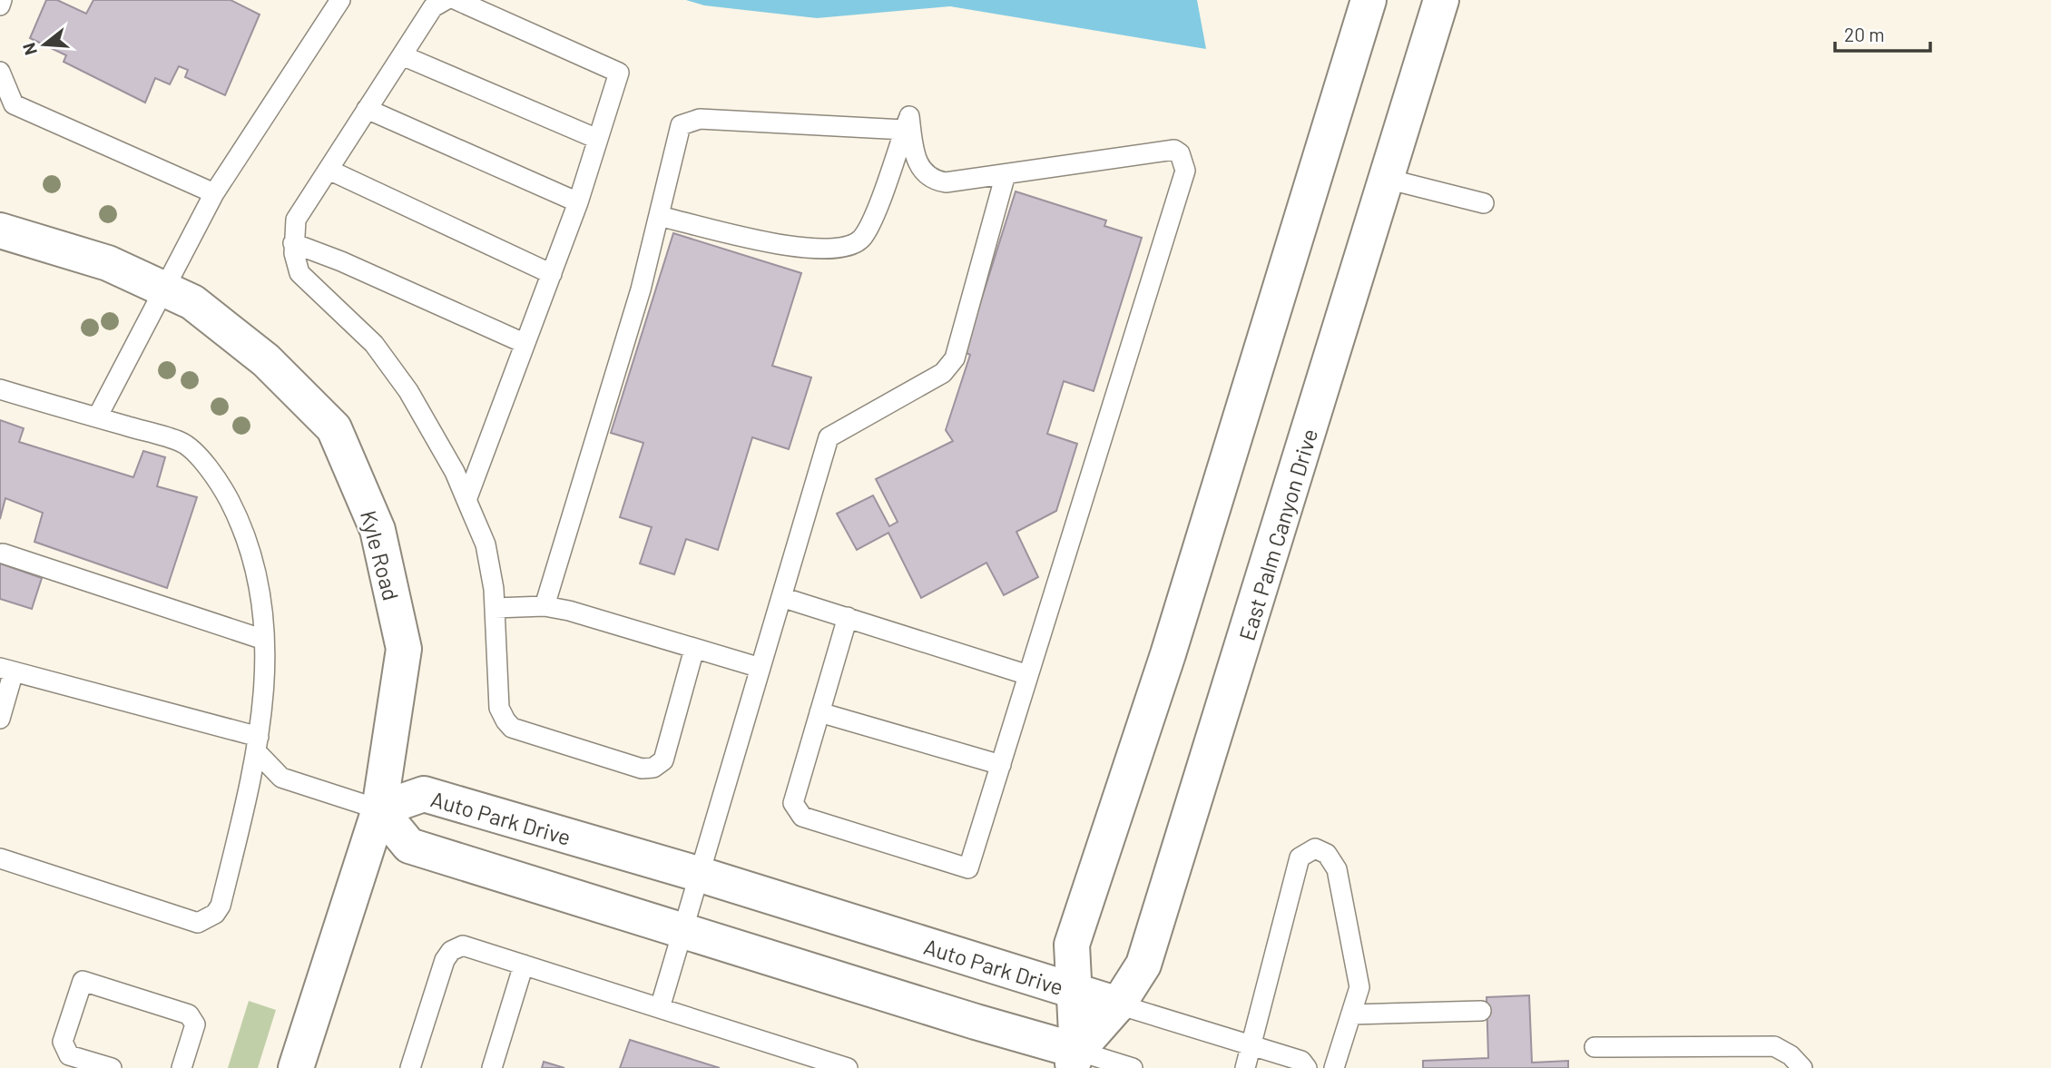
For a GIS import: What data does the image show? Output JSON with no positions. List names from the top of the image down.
{
  "streets": {
    "street": ["East Palm Canyon Drive", "Kyle Road", "Auto Park Drive"]
  },
  "crossings": [
    ["East Palm Canyon Drive", "Auto Park Drive"],
    ["Kyle Road", "Auto Park Drive"]
  ],
  "scale_bar": "20 m",
  "north": "left"
}
